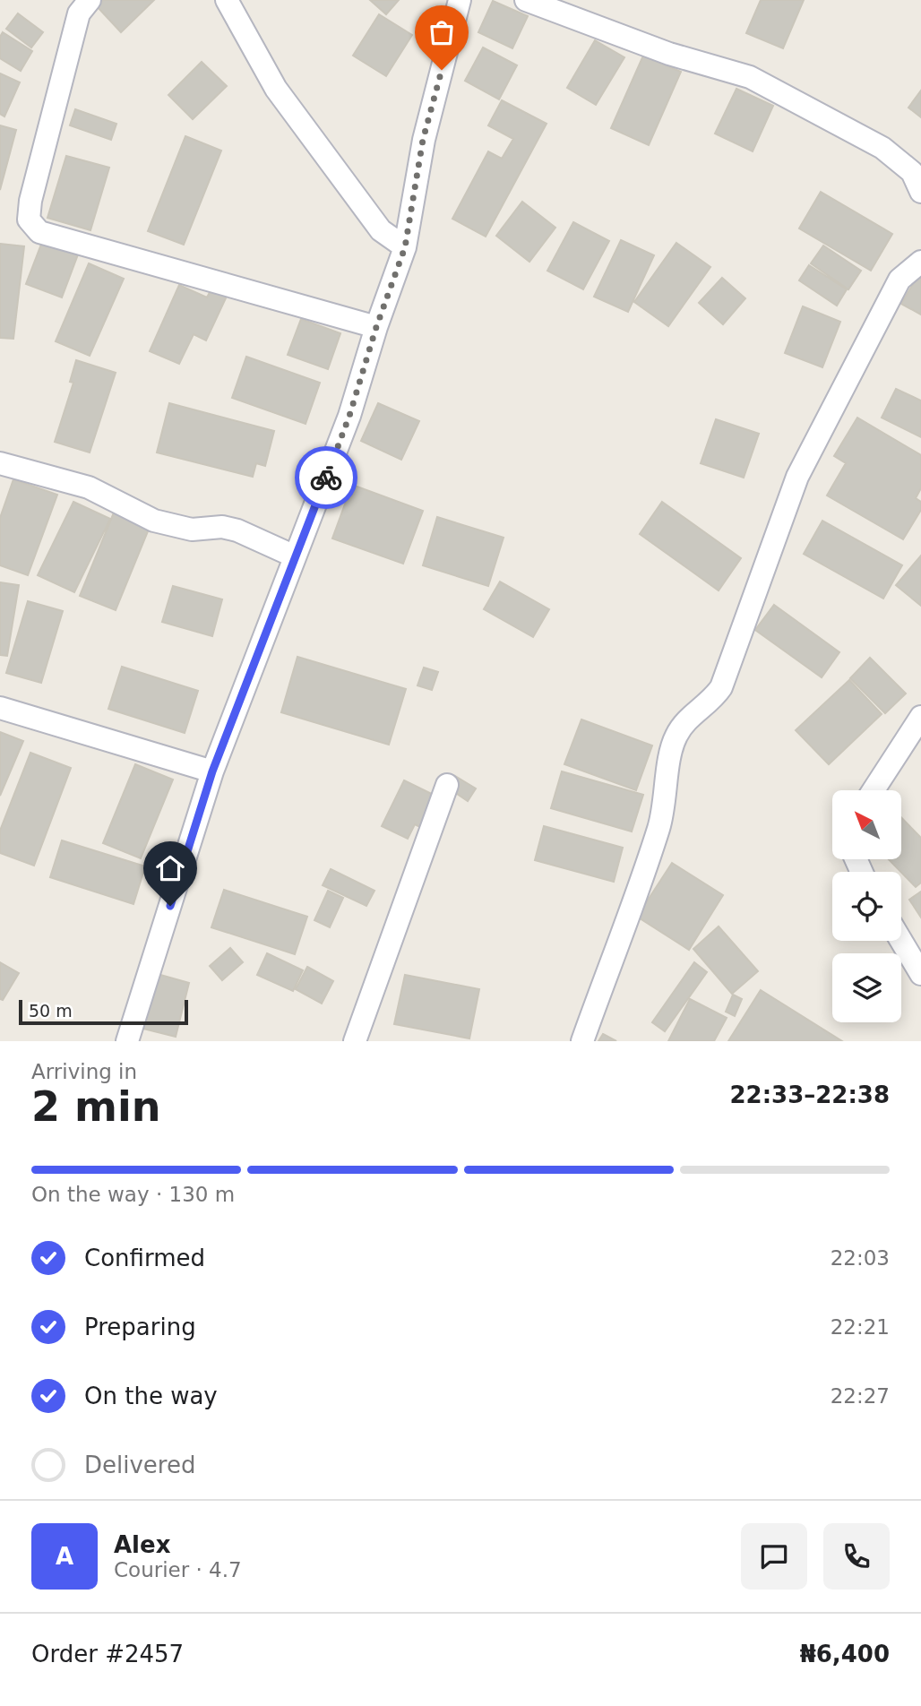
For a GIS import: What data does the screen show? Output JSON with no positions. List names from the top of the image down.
{
  "scale_bar": "50 m",
  "north": "top left",
  "page": {
    "scale": "50 m",
    "heading": ["2 min", "Arriving in", "22:33–22:38"],
    "panel": [
      "Alex",
      "Courier · 4.7",
      "Order #2457",
      "₦6,400"
    ],
    "bar": "On the way · 130 m",
    "list": [
      ["Confirmed", "22:03"],
      ["Preparing", "22:21"],
      ["On the way", "22:27"],
      "Delivered"
    ],
    "round": "A"
  }
}
